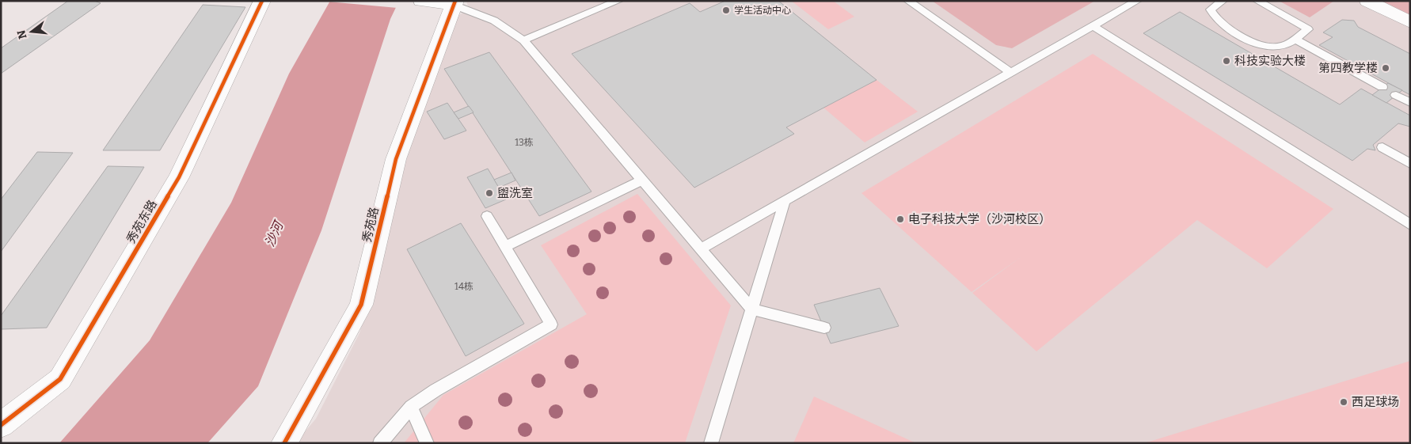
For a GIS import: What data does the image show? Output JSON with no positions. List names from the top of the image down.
{
  "streets": {
    "street": ["秀苑东路", "秀苑路"]
  },
  "water": ["沙河"],
  "places": [
    "学生活动中心",
    "科技实验大楼",
    "第四教学楼",
    "盥洗室",
    "电子科技大学（沙河校区）",
    "西足球场"
  ],
  "house_numbers": ["13栋", "14栋"],
  "north": "left"
}
